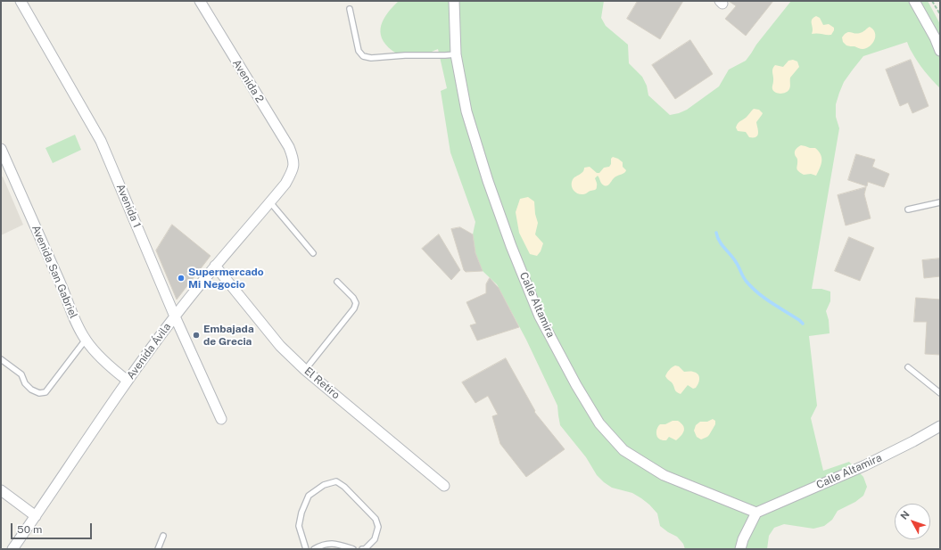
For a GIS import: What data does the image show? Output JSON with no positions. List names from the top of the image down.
{
  "streets": {
    "street": [
      "Avenida 2",
      "Avenida 1",
      "Avenida San Gabriel",
      "Calle Altamira",
      "Avenida Ávila",
      "El Retiro"
    ]
  },
  "crossings": [
    ["Avenida 2", "Avenida Ávila"],
    ["Avenida 1", "Avenida Ávila"],
    ["Avenida San Gabriel", "Avenida Ávila"],
    ["Avenida Ávila", "El Retiro"]
  ],
  "places": ["Supermercado Mi Negocio", "Embajada de Grecia"],
  "scale_bar": "50 m",
  "north": "top left"
}
